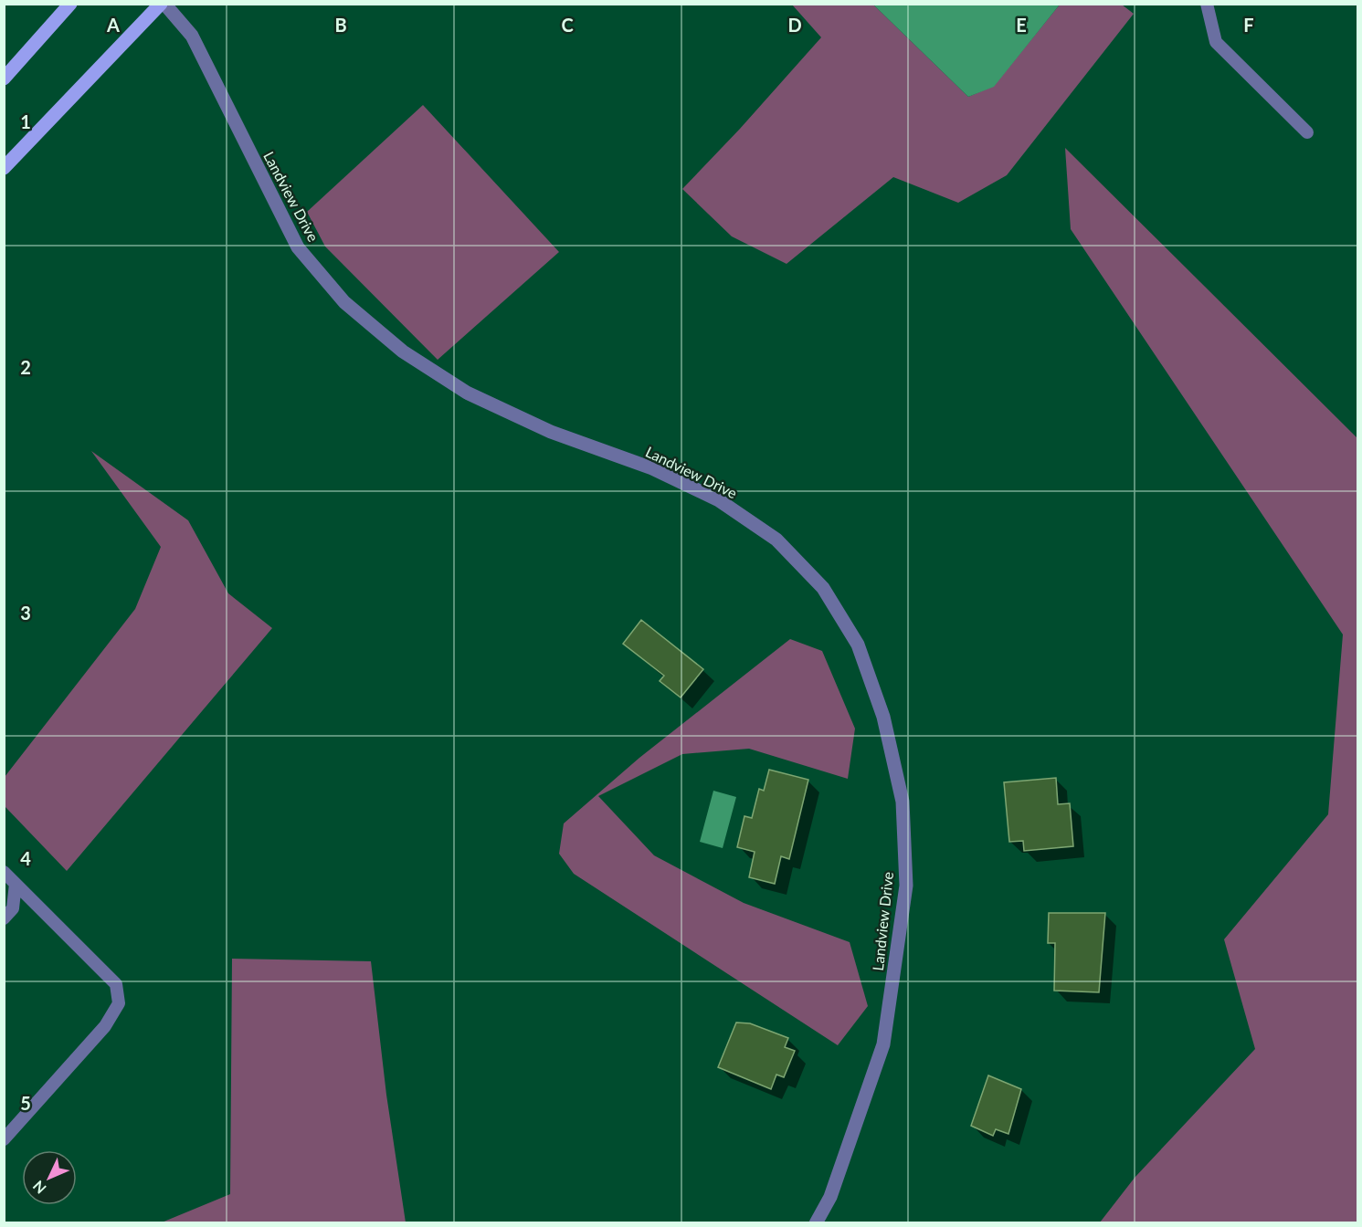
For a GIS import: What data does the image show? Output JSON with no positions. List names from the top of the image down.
{
  "streets": {
    "street": ["Landview Drive"]
  },
  "north": "bottom left",
  "grid": {
    "columns": [
      "A",
      "B",
      "C",
      "D",
      "E",
      "F"
    ],
    "rows": [
      "1",
      "2",
      "3",
      "4",
      "5"
    ]
  }
}
